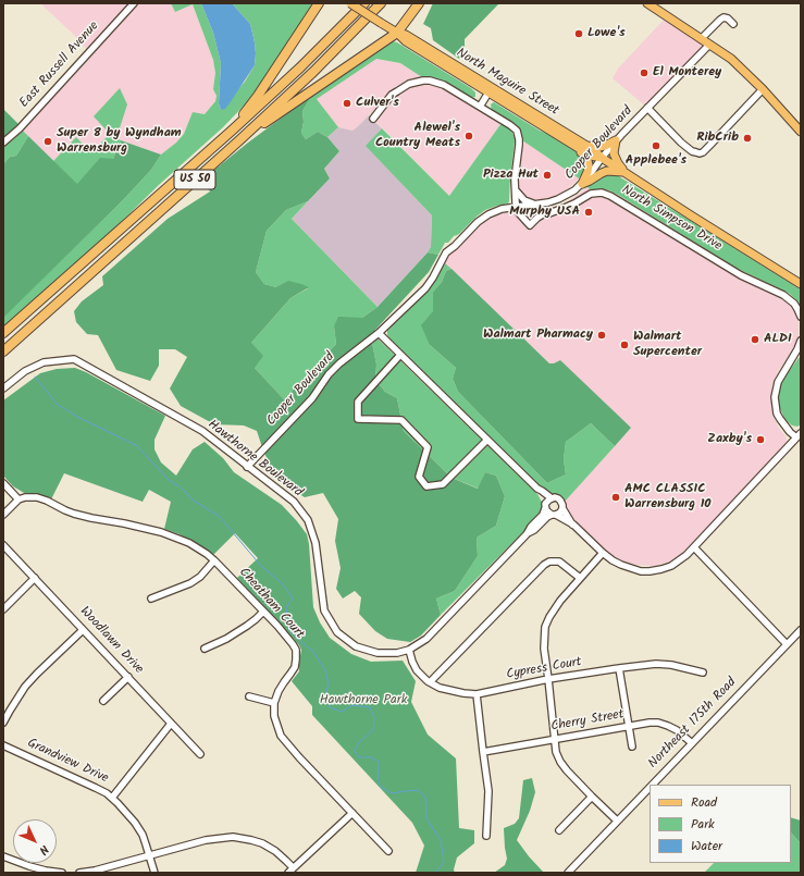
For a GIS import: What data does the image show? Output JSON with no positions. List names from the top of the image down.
{
  "streets": {
    "highway": ["US 50"],
    "main road": ["North Maguire Street"],
    "street": [
      "East Russell Avenue",
      "Cooper Boulevard",
      "North Simpson Drive",
      "Hawthorne Boulevard",
      "Cheatham Court",
      "Woodlawn Drive",
      "Cypress Court",
      "Cherry Street",
      "Northeast 175th Road",
      "Grandview Drive"
    ]
  },
  "crossings": [
    ["North Maguire Street", "Cooper Boulevard"],
    ["Cooper Boulevard", "Hawthorne Boulevard"],
    ["Hawthorne Boulevard", "Cypress Court"],
    ["Cherry Street", "Northeast 175th Road"]
  ],
  "parks": ["Hawthorne Park"],
  "places": [
    "Lowe's",
    "El Monterey",
    "Culver's",
    "Alewel's Country Meats",
    "RibCrib",
    "Super 8 by Wyndham Warrensburg",
    "Applebee's",
    "Pizza Hut",
    "Murphy USA",
    "Walmart Pharmacy",
    "ALDI",
    "Walmart Supercenter",
    "Zaxby's",
    "AMC CLASSIC Warrensburg 10"
  ],
  "legend": ["Road", "Park", "Water"],
  "north": "bottom right"
}
